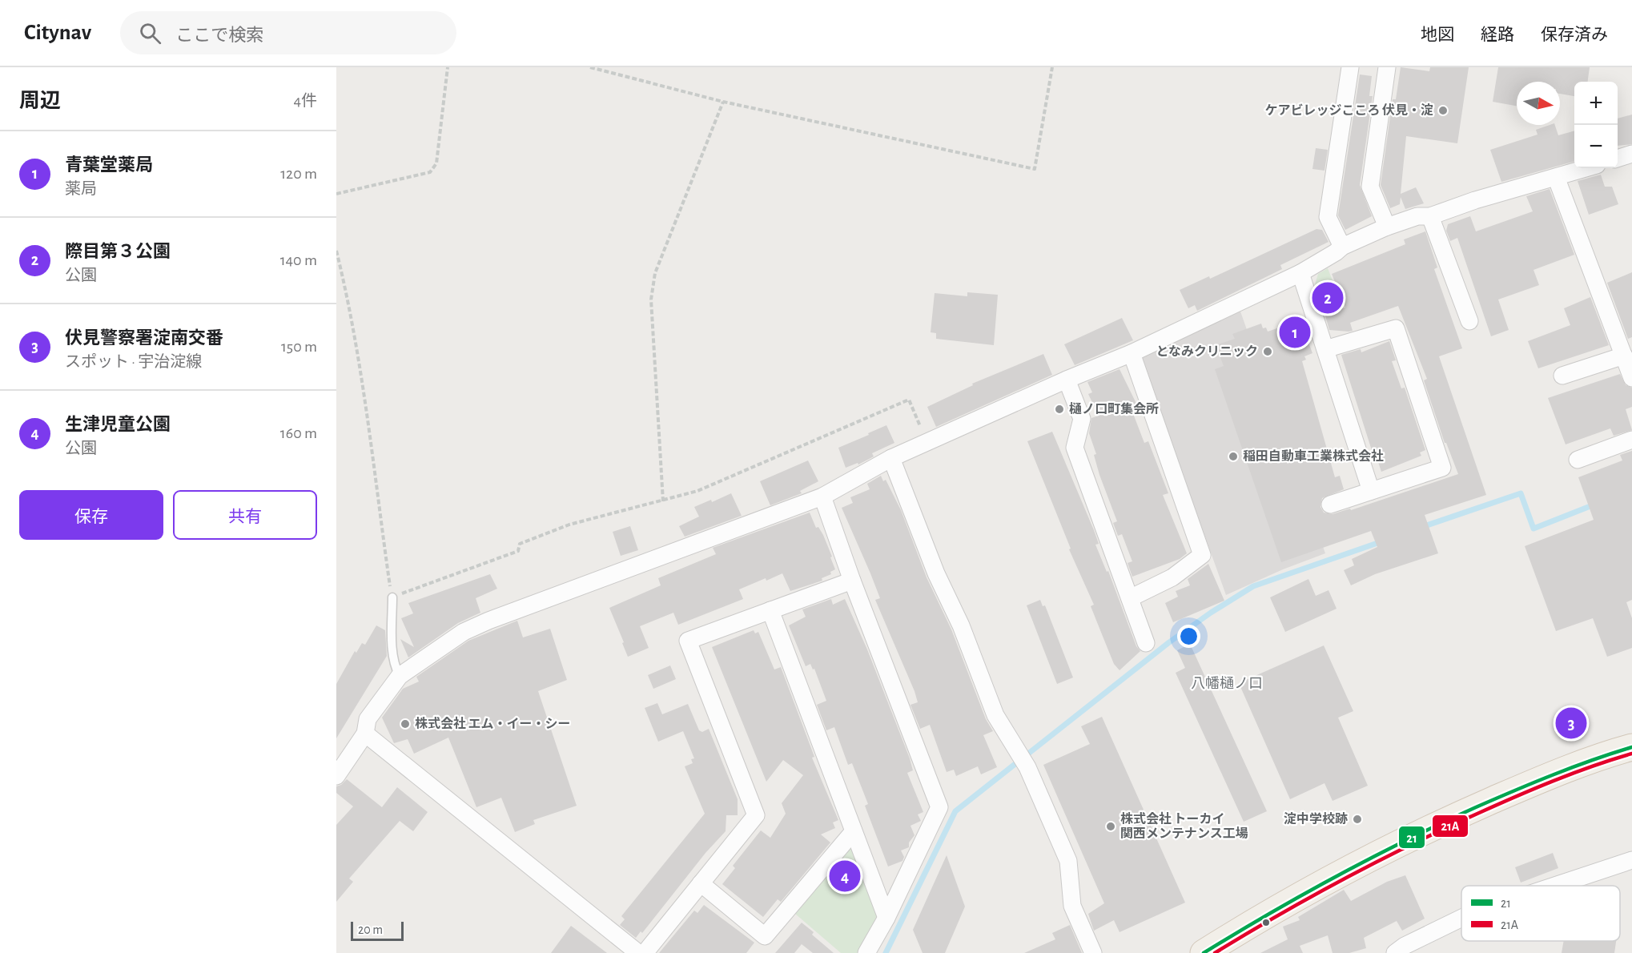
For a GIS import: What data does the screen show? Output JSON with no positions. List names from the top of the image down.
{
  "districts": ["八幡樋ノ口"],
  "places": [
    "ケアビレッジこころ 伏見・淀",
    "となみクリニック",
    "樋ノ口町集会所",
    "稲田自動車工業株式会社",
    "株式会社 エム・イー・シー",
    "淀中学校跡",
    "株式会社 トーカイ 関西メンテナンス工場"
  ],
  "lines": ["transit line 21", "transit line 21A"],
  "legend": ["21", "21A"],
  "scale_bar": "20 m",
  "north": "right",
  "page": {
    "header": "Citynav",
    "search": "ここで検索",
    "nav": ["地図", "経路", "保存済み"],
    "heading": ["周辺", "4件"],
    "map_buttons": ["+", "−"],
    "list": [
      {
        "mark": "1",
        "name": "青葉堂薬局",
        "note": "薬局",
        "value": "120 m"
      },
      {
        "mark": "2",
        "name": "際目第３公園",
        "note": "公園",
        "value": "140 m"
      },
      {
        "mark": "3",
        "name": "伏見警察署淀南交番",
        "note": "スポット · 宇治淀線",
        "value": "150 m"
      },
      {
        "mark": "4",
        "name": "生津児童公園",
        "note": "公園",
        "value": "160 m"
      }
    ],
    "pins": [
      "2",
      "1",
      "3",
      "4"
    ],
    "buttons": ["保存", "共有"],
    "scale": "20 m"
  }
}
